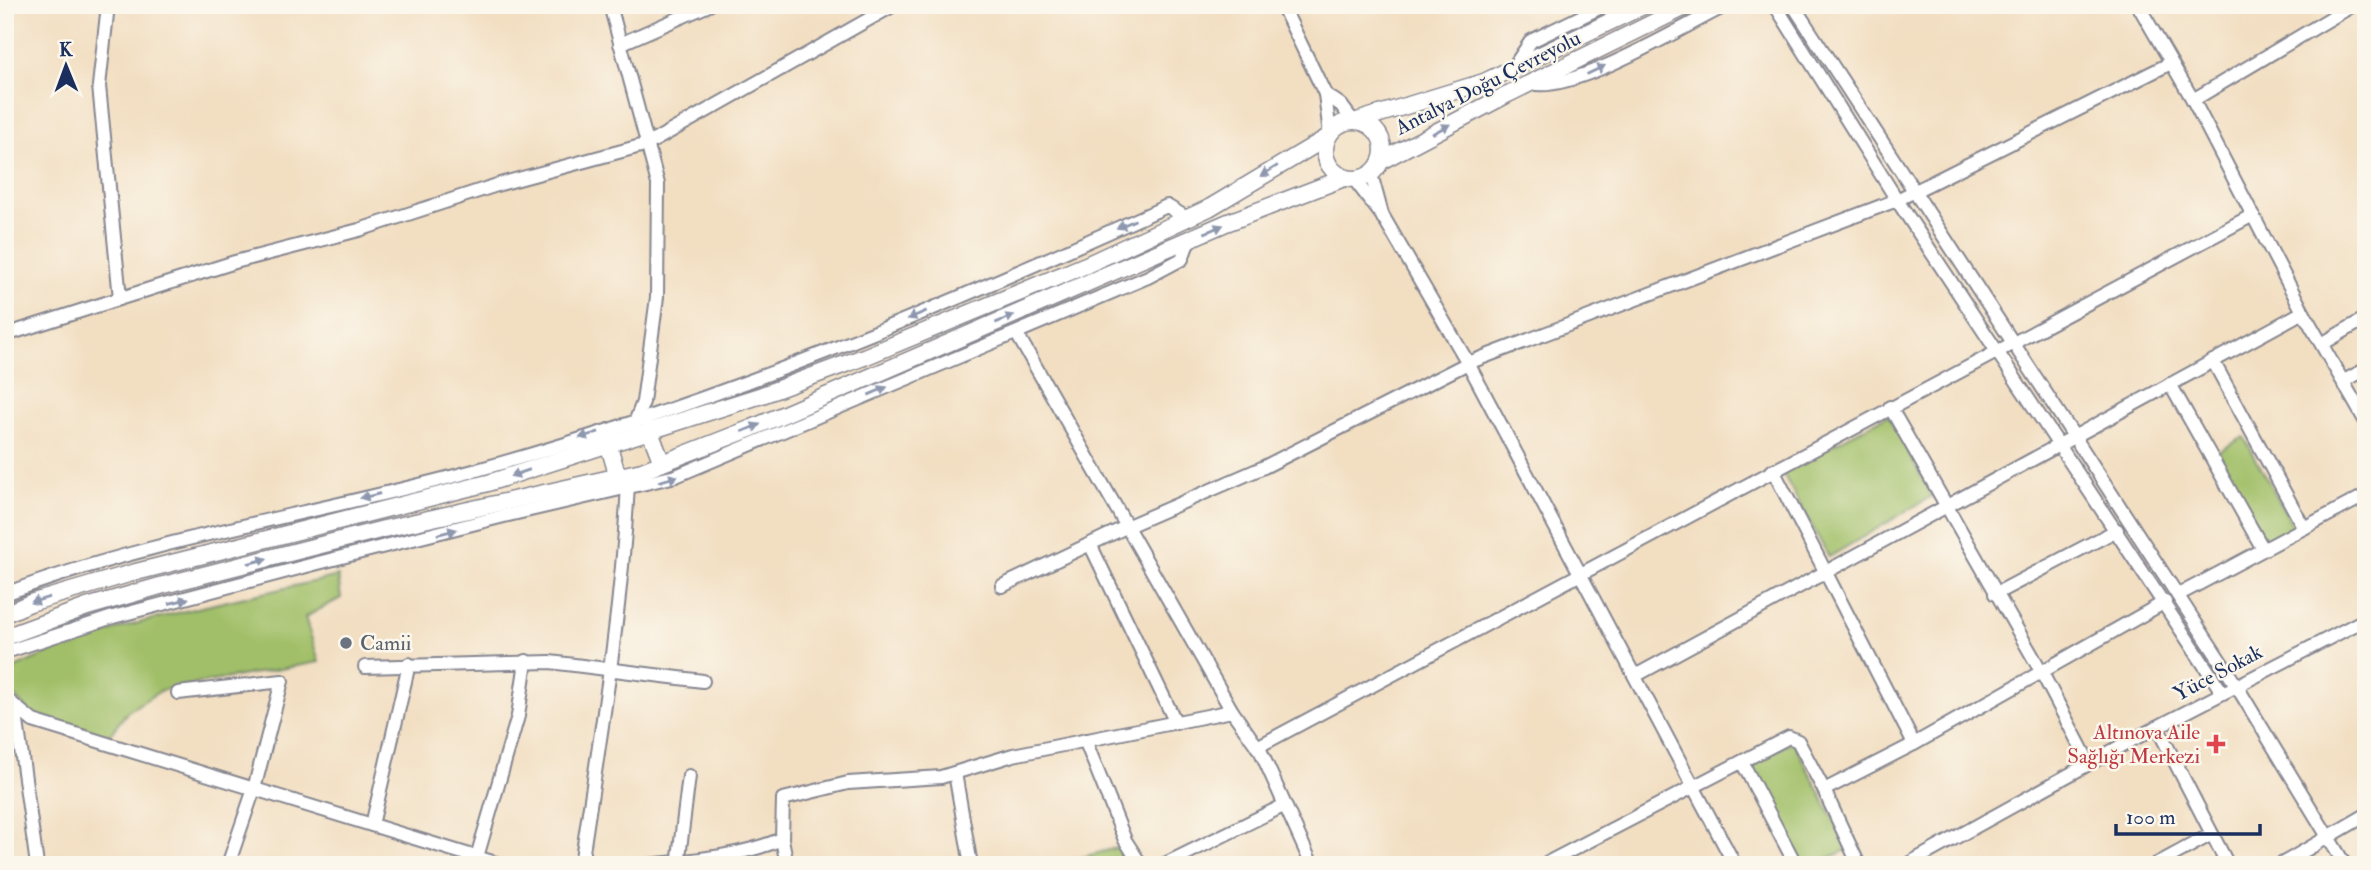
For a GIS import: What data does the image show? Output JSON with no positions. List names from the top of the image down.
{
  "streets": {
    "main road": ["Antalya Doğu Çevreyolu"],
    "street": ["Yüce Sokak"]
  },
  "places": {
    "other": ["Camii"],
    "health": ["Altınova Aile Sağlığı Merkezi"]
  },
  "scale_bar": "100 m",
  "north": "top"
}
